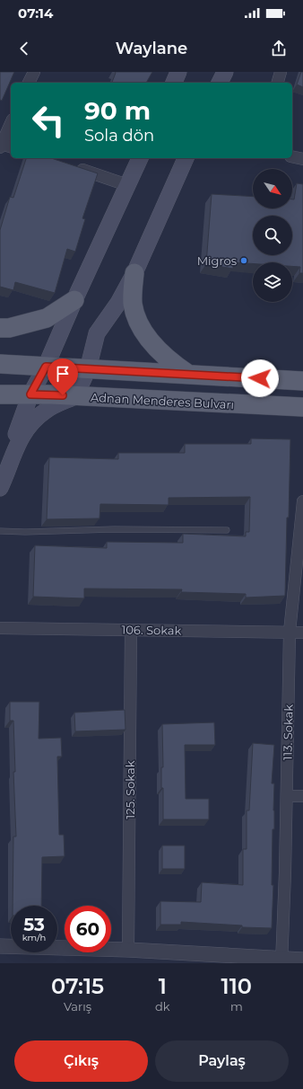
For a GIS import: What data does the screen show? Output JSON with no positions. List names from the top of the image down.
{
  "streets": {
    "main road": ["Adnan Menderes Bulvarı"],
    "street": ["106. Sokak", "113. Sokak", "125. Sokak"]
  },
  "crossings": [
    ["106. Sokak", "113. Sokak"],
    ["106. Sokak", "125. Sokak"]
  ],
  "places": ["Migros"],
  "north": "bottom right",
  "page": {
    "status": "07:14",
    "header": "Waylane",
    "turn": ["90 m", "Sola dön"],
    "speed": "53 km/h",
    "limit": "60",
    "eta": [
      "07:15",
      "Varış",
      "1",
      "dk",
      "110",
      "m"
    ],
    "buttons": ["Çıkış", "Paylaş"]
  }
}
